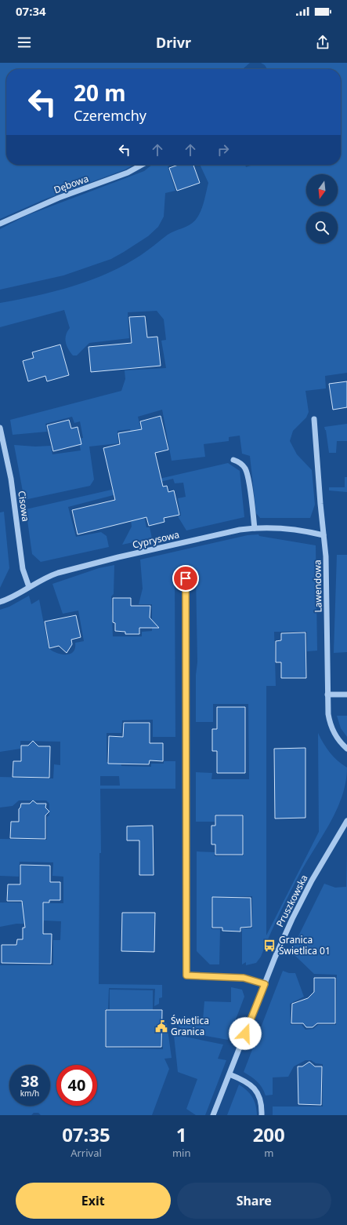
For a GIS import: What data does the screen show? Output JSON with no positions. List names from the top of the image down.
{
  "streets": {
    "street": [
      "Dębowa",
      "Cisowa",
      "Cyprysowa",
      "Lawendowa",
      "Pruszkowska"
    ]
  },
  "crossings": [
    ["Cisowa", "Cyprysowa"],
    ["Cyprysowa", "Lawendowa"]
  ],
  "places": {
    "bus stop": ["Granica Świetlica 01"],
    "public building": ["Świetlica Granica"]
  },
  "north": "bottom",
  "page": {
    "status": "07:34",
    "header": "Drivr",
    "turn": ["20 m", "Czeremchy"],
    "speed": "38 km/h",
    "limit": "40",
    "eta": [
      "07:35",
      "Arrival",
      "1",
      "min",
      "200",
      "m"
    ],
    "buttons": ["Exit", "Share"]
  }
}
